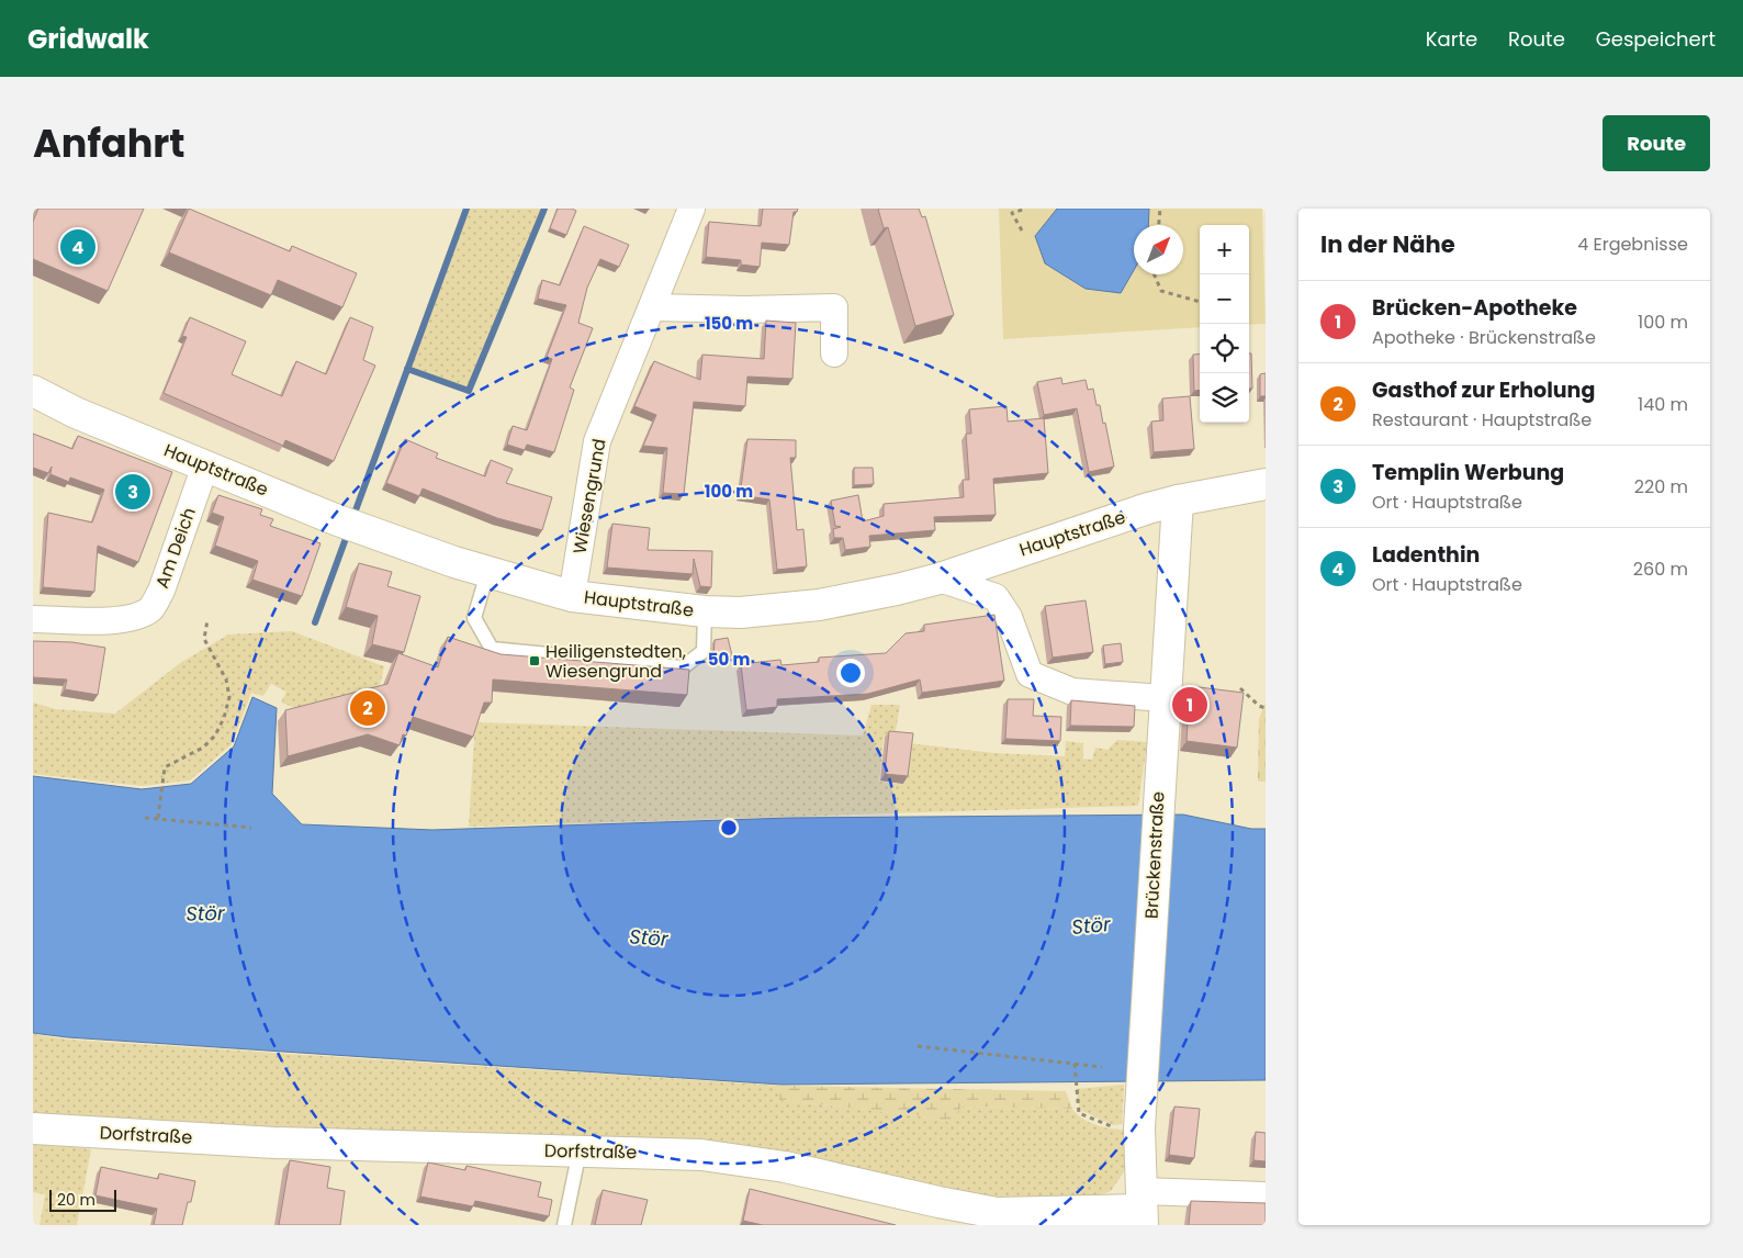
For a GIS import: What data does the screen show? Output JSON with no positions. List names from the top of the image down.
{
  "streets": {
    "street": [
      "Hauptstraße",
      "Wiesengrund",
      "Am Deich",
      "Brückenstraße",
      "Dorfstraße"
    ]
  },
  "crossings": [
    ["Hauptstraße", "Wiesengrund"],
    ["Hauptstraße", "Am Deich"],
    ["Hauptstraße", "Brückenstraße"],
    ["Brückenstraße", "Dorfstraße"]
  ],
  "water": ["Stör"],
  "places": {
    "transit": ["Heiligenstedten, Wiesengrund"]
  },
  "scale_bar": "20 m",
  "north": "top right",
  "page": {
    "header": "Gridwalk",
    "nav": ["Karte", "Route", "Gespeichert"],
    "title": "Anfahrt",
    "buttons": "Route",
    "heading": ["In der Nähe", "4 Ergebnisse"],
    "map_buttons": ["+", "−"],
    "pins": [
      "4",
      "3",
      "1",
      "2"
    ],
    "list": [
      {
        "mark": "1",
        "name": "Brücken-Apotheke",
        "note": "Apotheke · Brückenstraße",
        "value": "100 m"
      },
      {
        "mark": "2",
        "name": "Gasthof zur Erholung",
        "note": "Restaurant · Hauptstraße",
        "value": "140 m"
      },
      {
        "mark": "3",
        "name": "Templin Werbung",
        "note": "Ort · Hauptstraße",
        "value": "220 m"
      },
      {
        "mark": "4",
        "name": "Ladenthin",
        "note": "Ort · Hauptstraße",
        "value": "260 m"
      }
    ],
    "scale": "20 m"
  },
  "rings": ["150 m", "100 m", "50 m"]
}
